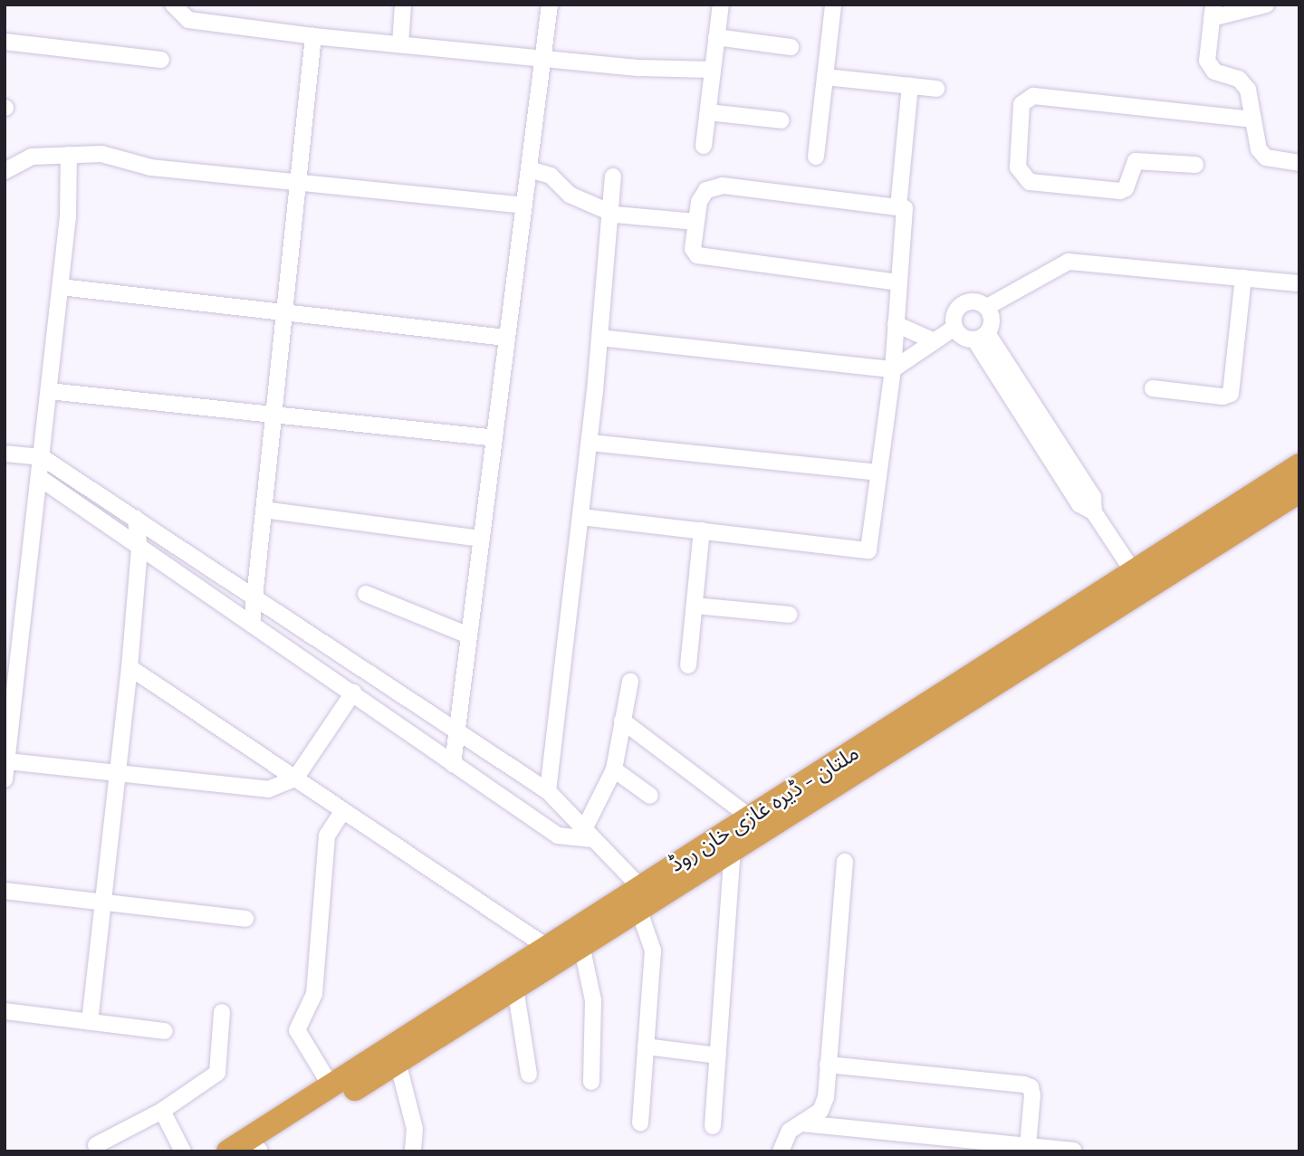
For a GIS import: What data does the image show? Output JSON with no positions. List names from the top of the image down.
{
  "streets": {
    "highway": ["ملتان - ڈیرہ غازی خان روڈ"]
  }
}
